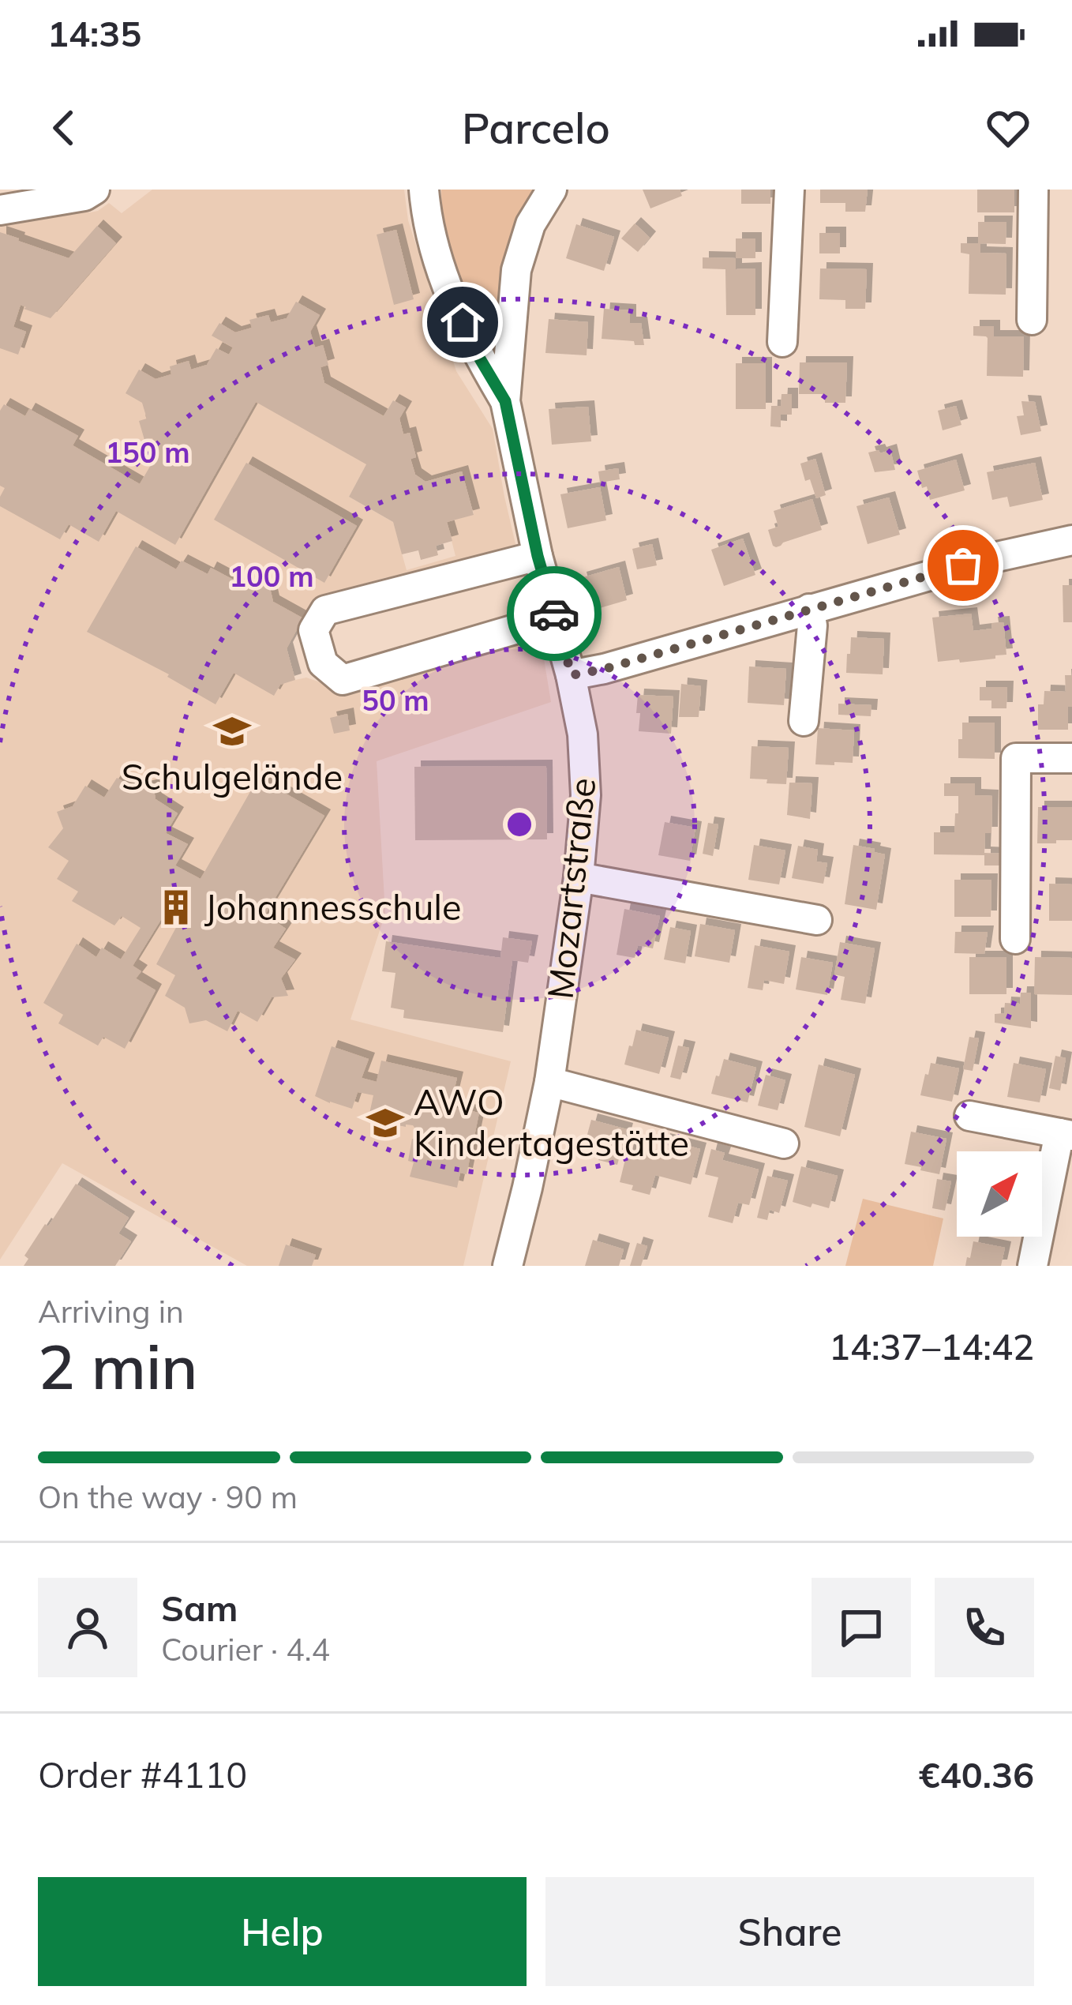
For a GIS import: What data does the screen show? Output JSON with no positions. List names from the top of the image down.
{
  "streets": {
    "street": ["Mozartstraße"]
  },
  "places": {
    "school or university": ["Schulgelände", "AWO Kindertagestätte"],
    "building": ["Johannesschule"]
  },
  "north": "top right",
  "page": {
    "status": "14:35",
    "header": "Parcelo",
    "heading": ["2 min", "Arriving in", "14:37–14:42"],
    "panel": [
      "Sam",
      "Courier · 4.4",
      "Order #4110",
      "€40.36"
    ],
    "bar": "On the way · 90 m",
    "buttons": ["Help", "Share"]
  },
  "rings": ["150 m", "100 m", "50 m"]
}
